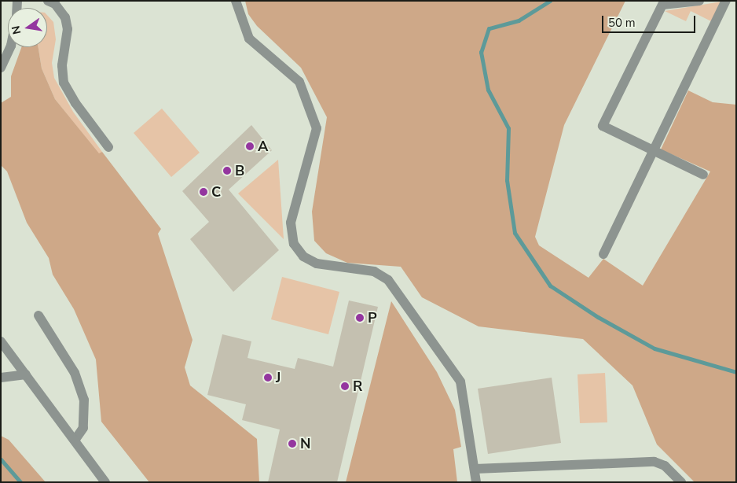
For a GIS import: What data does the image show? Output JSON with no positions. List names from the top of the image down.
{
  "places": [
    "A",
    "B",
    "C",
    "P",
    "J",
    "R",
    "N"
  ],
  "scale_bar": "50 m",
  "north": "left"
}
